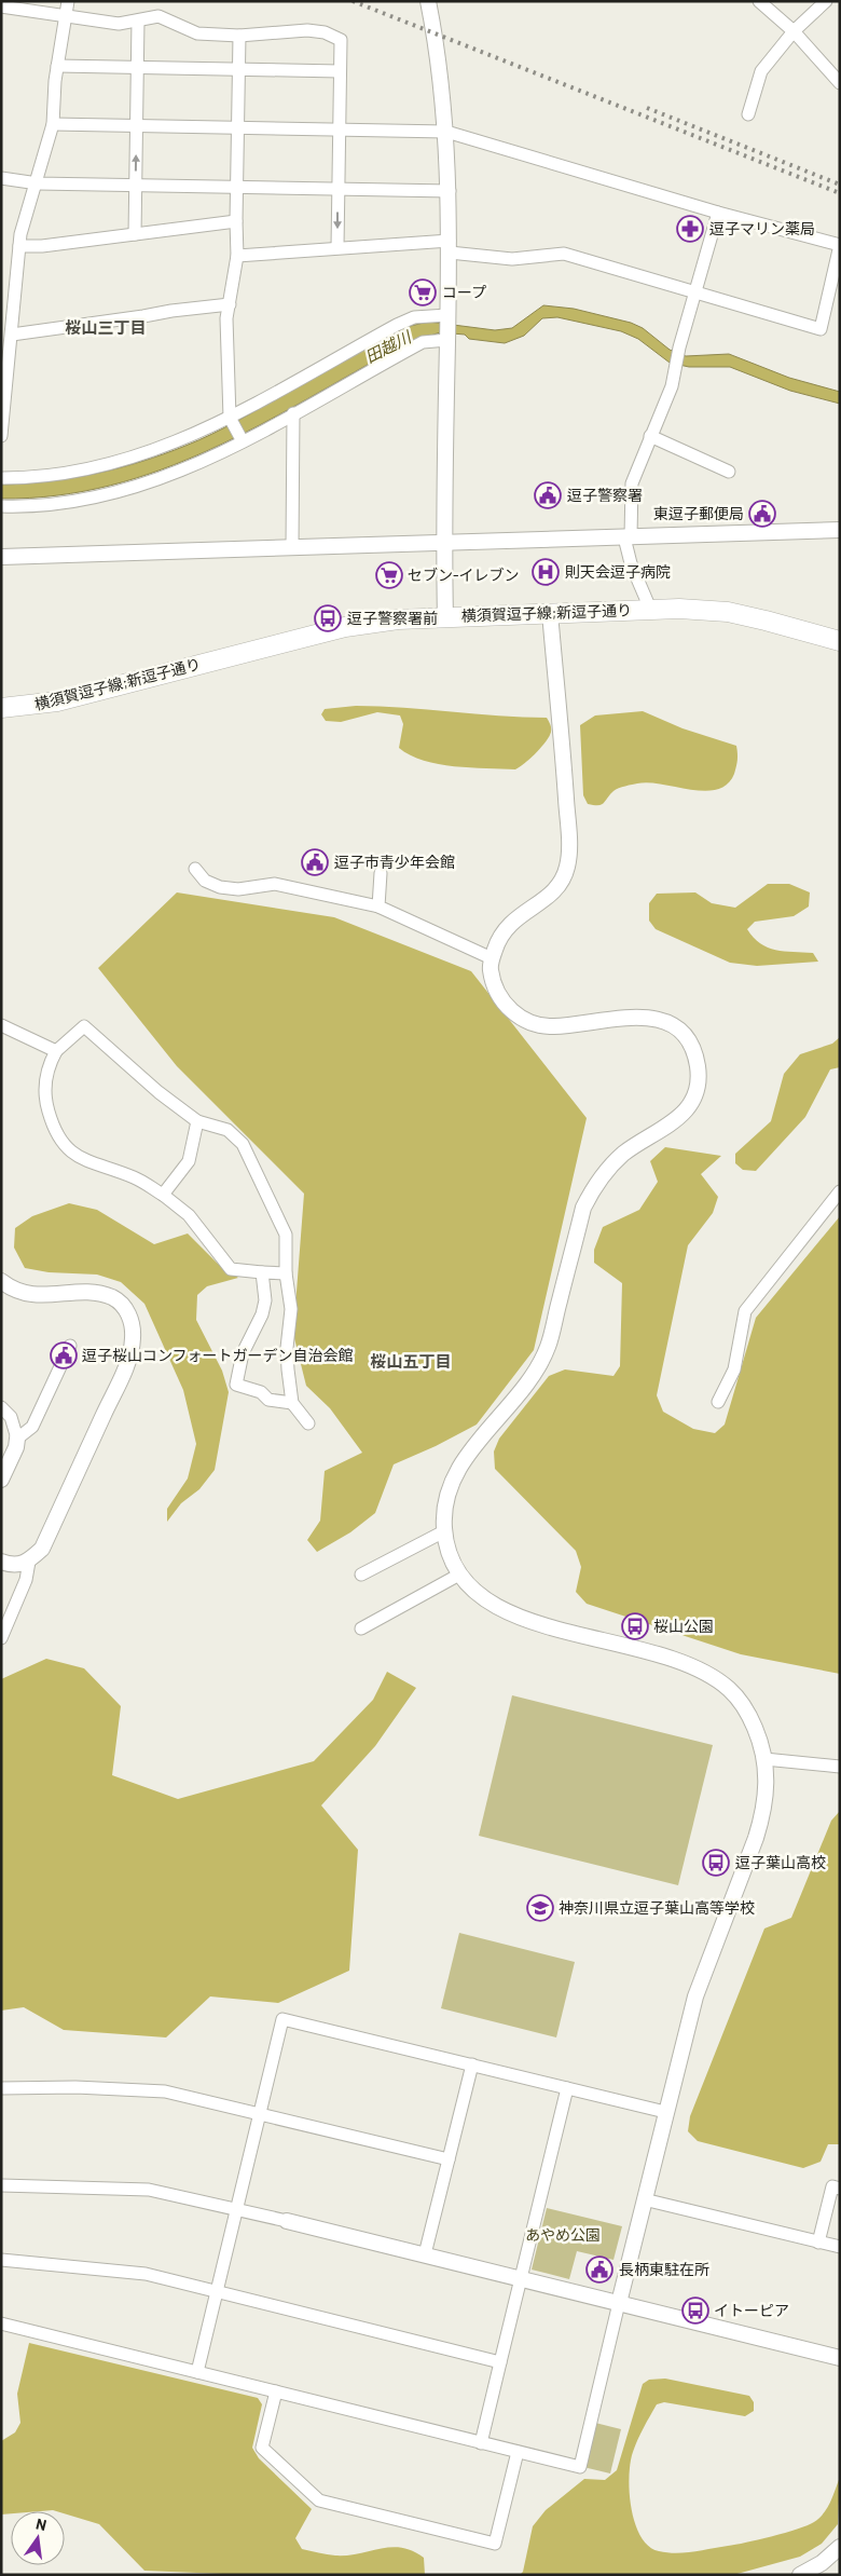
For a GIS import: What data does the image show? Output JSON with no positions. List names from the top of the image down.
{
  "streets": {
    "main road": ["横須賀逗子線;新逗子通り"]
  },
  "districts": ["桜山三丁目", "桜山五丁目"],
  "water": ["田越川"],
  "parks": ["あやめ公園"],
  "places": {
    "pharmacy": ["逗子マリン薬局"],
    "supermarket": ["コープ", "セブン-イレブン"],
    "public building": [
      "逗子警察署",
      "東逗子郵便局",
      "逗子市青少年会館",
      "逗子桜山コンフォートガーデン自治会館",
      "長柄東駐在所"
    ],
    "hospital": ["則天会逗子病院"],
    "bus stop": [
      "逗子警察署前",
      "桜山公園",
      "逗子葉山高校",
      "イトーピア"
    ],
    "school or university": ["神奈川県立逗子葉山高等学校"]
  },
  "north": "top"
}
